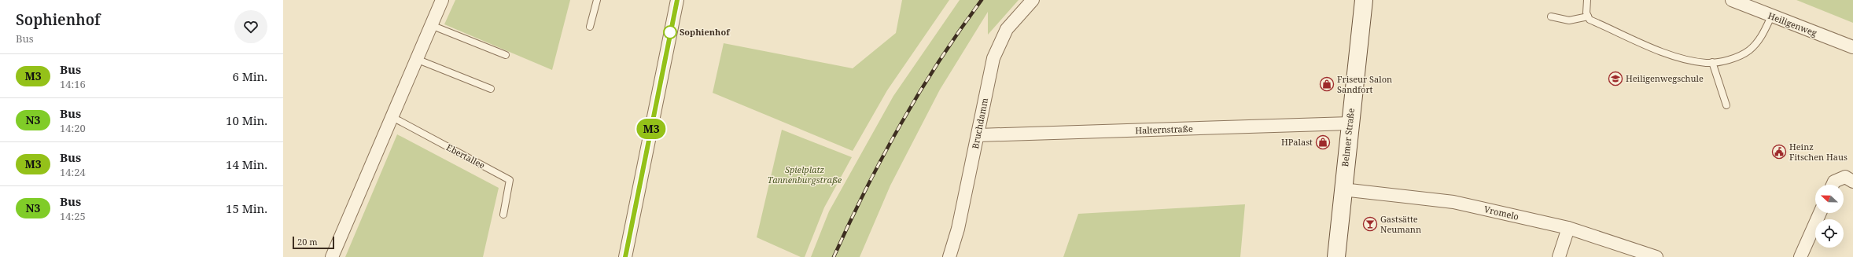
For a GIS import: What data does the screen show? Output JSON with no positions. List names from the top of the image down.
{
  "streets": {
    "street": [
      "Heiligenweg",
      "Bruchdamm",
      "Halternstraße",
      "Belmer Straße",
      "Vromelo"
    ],
    "lane": ["Ebertallee"]
  },
  "crossings": [
    ["Bruchdamm", "Halternstraße"],
    ["Halternstraße", "Belmer Straße"],
    ["Belmer Straße", "Vromelo"]
  ],
  "parks": ["Spielplatz Tannenburgstraße"],
  "places": {
    "other": ["Sophienhof"],
    "school or university": ["Heiligenwegschule"],
    "shop": ["Friseur Salon Sandfort", "HPalast"],
    "public building": ["Heinz Fitschen Haus"],
    "bar": ["Gastsätte Neumann"]
  },
  "lines": ["bus line M3"],
  "scale_bar": "20 m",
  "north": "left",
  "page": {
    "heading": ["Sophienhof", "Bus"],
    "on_map": "M3",
    "list": [
      {
        "mark": "M3",
        "name": "Bus",
        "note": "14:16",
        "value": "6 Min."
      },
      {
        "mark": "N3",
        "name": "Bus",
        "note": "14:20",
        "value": "10 Min."
      },
      {
        "mark": "M3",
        "name": "Bus",
        "note": "14:24",
        "value": "14 Min."
      },
      {
        "mark": "N3",
        "name": "Bus",
        "note": "14:25",
        "value": "15 Min."
      }
    ],
    "scale": "20 m"
  }
}
